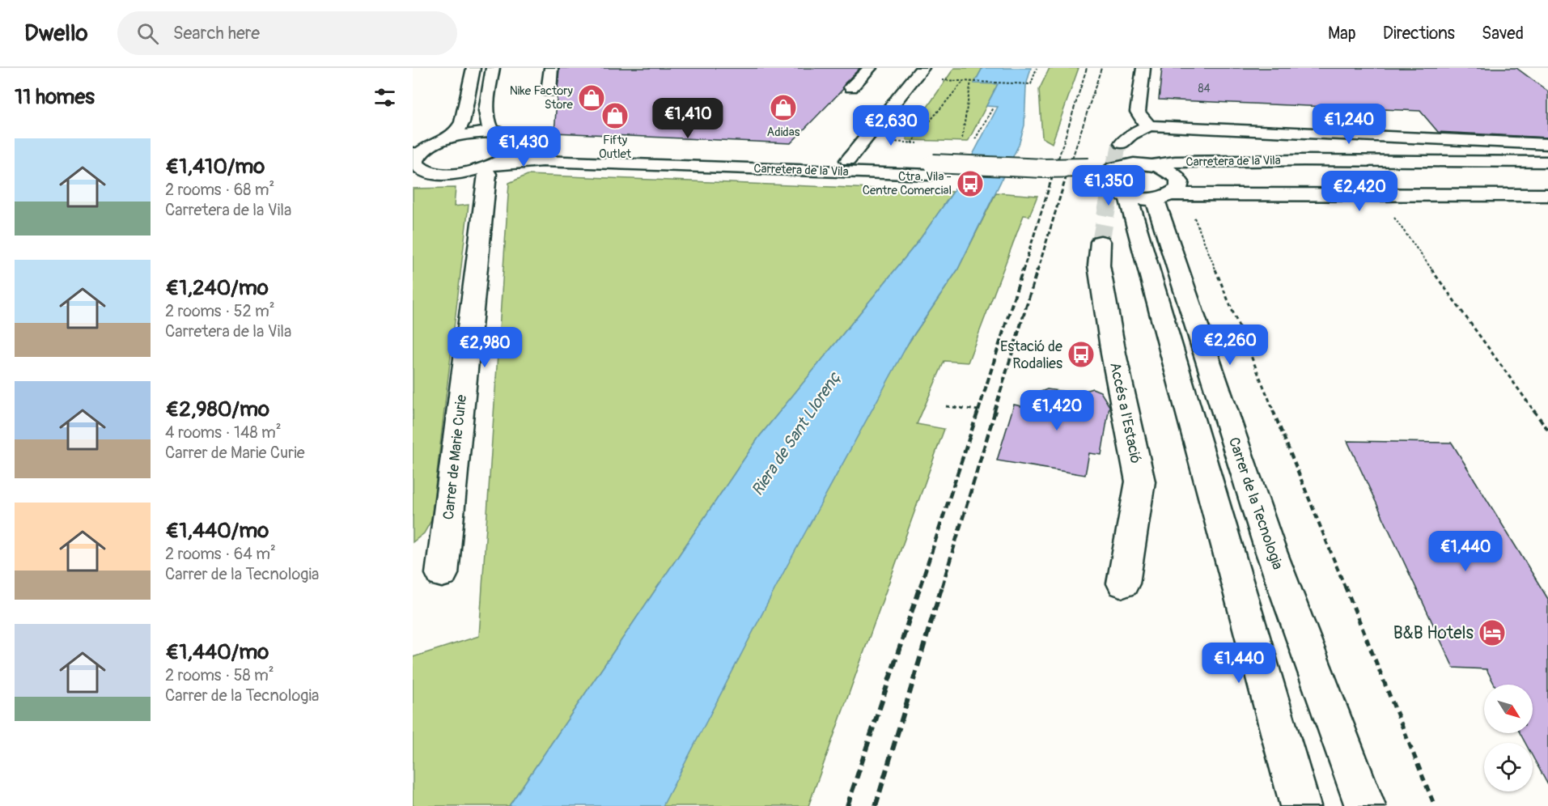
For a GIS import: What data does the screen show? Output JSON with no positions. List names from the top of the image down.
{
  "streets": {
    "street": [
      "Carretera de la Vila",
      "Accés a l'Estació",
      "Carrer de Marie Curie",
      "Carrer de la Tecnologia"
    ]
  },
  "crossings": [
    ["Carretera de la Vila", "Carrer de Marie Curie"],
    ["Carretera de la Vila", "Carrer de la Tecnologia"]
  ],
  "water": ["Riera de Sant Llorenç"],
  "places": {
    "shop": ["Nike Factory Store", "Adidas", "Fifty Outlet"],
    "bus stop": ["Ctra. Vila - Centre Comercial", "Estació de Rodalies"],
    "hotel": ["B&B Hotels"]
  },
  "house_numbers": ["84"],
  "north": "bottom right",
  "page": {
    "header": "Dwello",
    "search": "Search here",
    "nav": ["Map", "Directions", "Saved"],
    "heading": "11 homes",
    "price": [
      "€1,410",
      "€1,240",
      "€2,630",
      "€1,430",
      "€1,350",
      "€2,420",
      "€2,260",
      "€2,980",
      "€1,420",
      "€1,440",
      "€1,440"
    ],
    "list": [
      {
        "name": "€1,410/mo",
        "note": "2 rooms · 68 m² · Carretera de la Vila"
      },
      {
        "name": "€1,240/mo",
        "note": "2 rooms · 52 m² · Carretera de la Vila"
      },
      {
        "name": "€2,980/mo",
        "note": "4 rooms · 148 m² · Carrer de Marie Curie"
      },
      {
        "name": "€1,440/mo",
        "note": "2 rooms · 64 m² · Carrer de la Tecnologia"
      },
      {
        "name": "€1,440/mo",
        "note": "2 rooms · 58 m² · Carrer de la Tecnologia"
      }
    ]
  }
}
